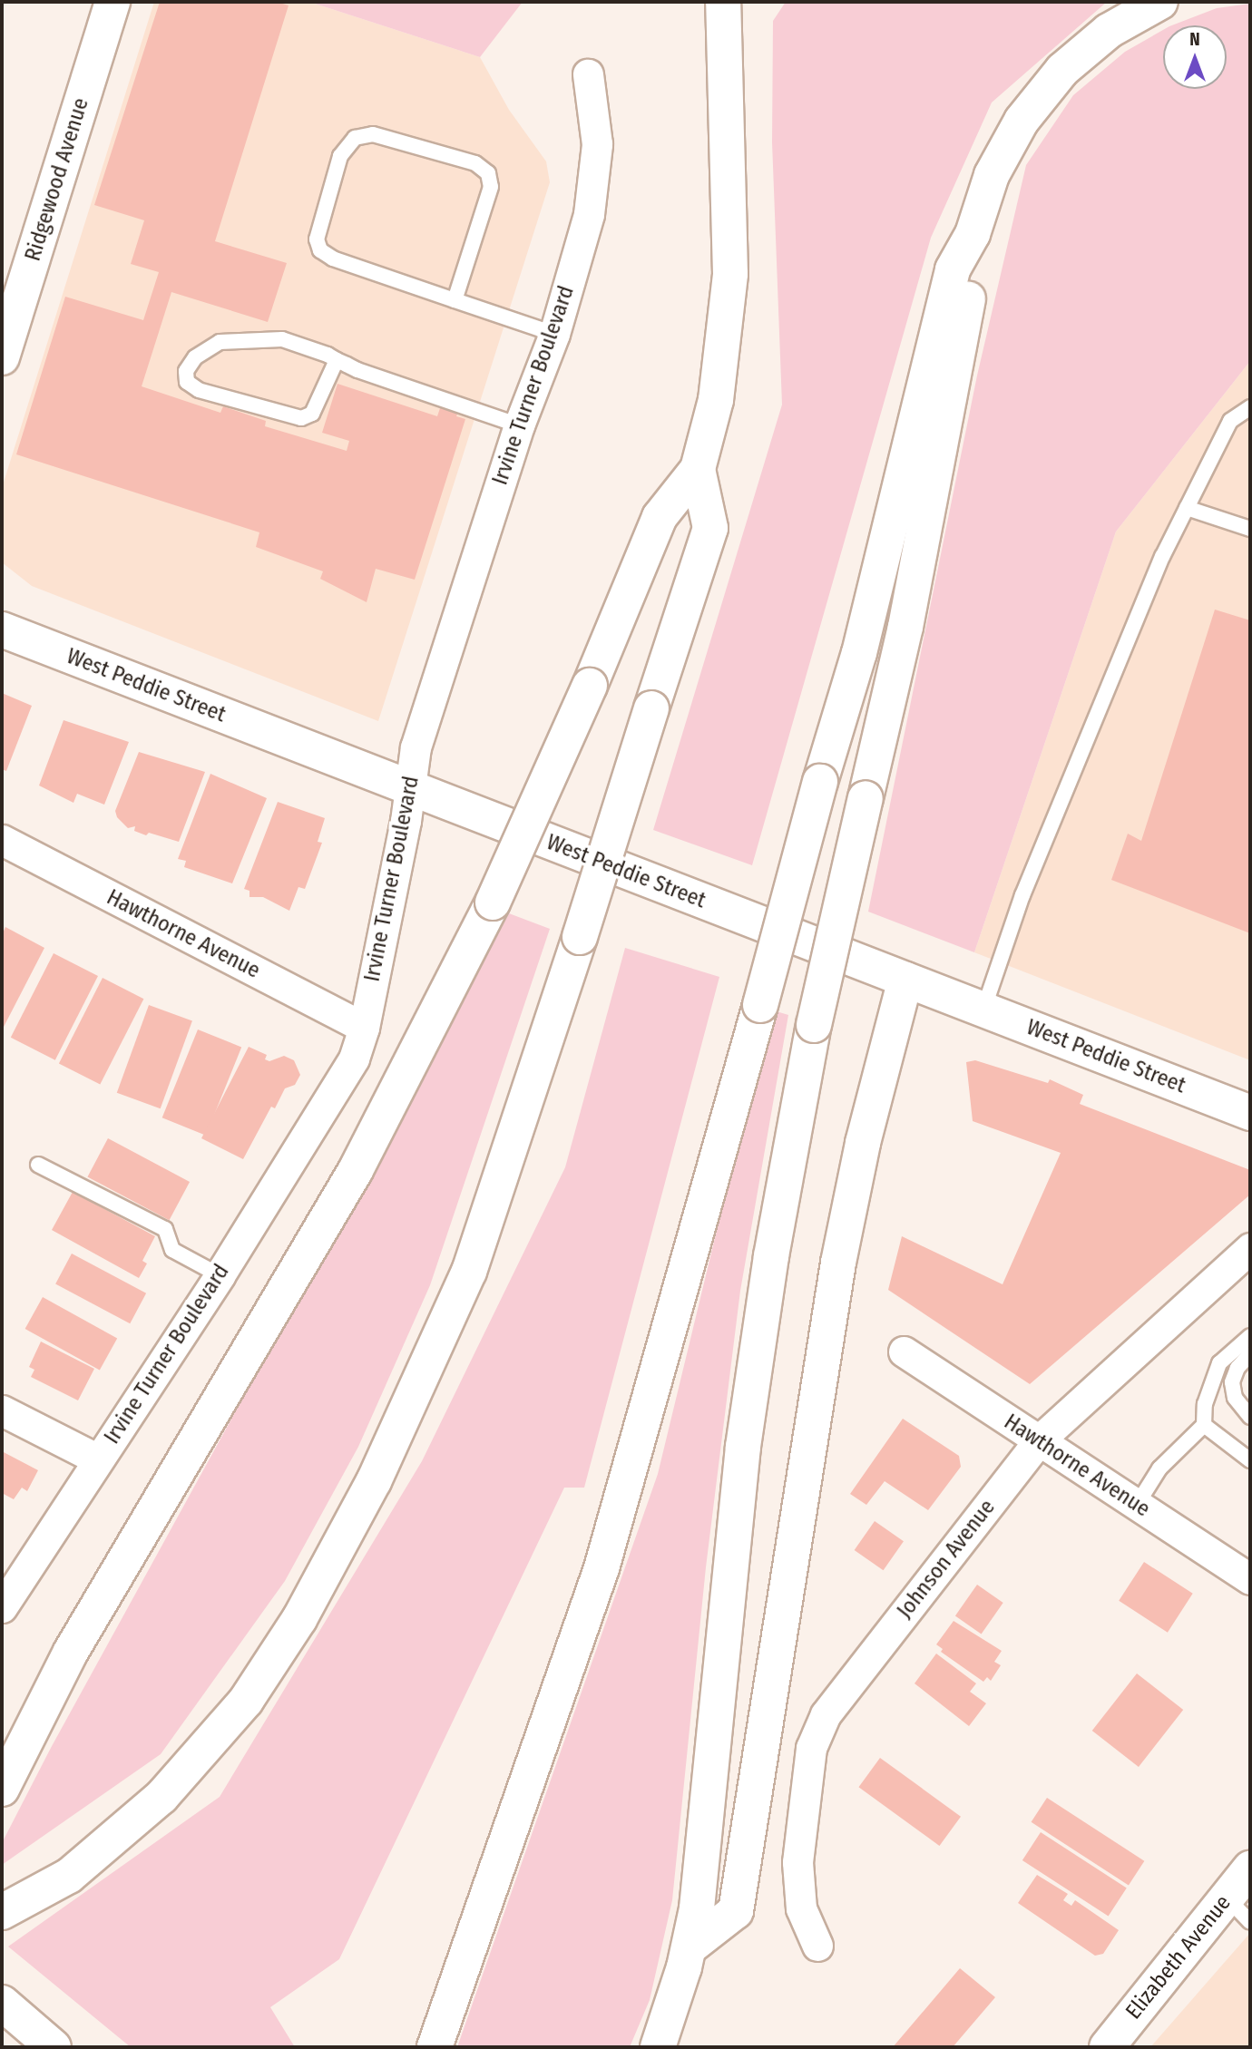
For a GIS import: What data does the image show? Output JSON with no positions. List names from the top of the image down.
{
  "streets": {
    "main road": ["Ridgewood Avenue", "West Peddie Street", "Elizabeth Avenue"],
    "street": ["Irvine Turner Boulevard", "Hawthorne Avenue", "Johnson Avenue"]
  },
  "crossings": [
    ["Irvine Turner Boulevard", "West Peddie Street"],
    ["Irvine Turner Boulevard", "Hawthorne Avenue"],
    ["Hawthorne Avenue", "Johnson Avenue"]
  ],
  "north": "top"
}
